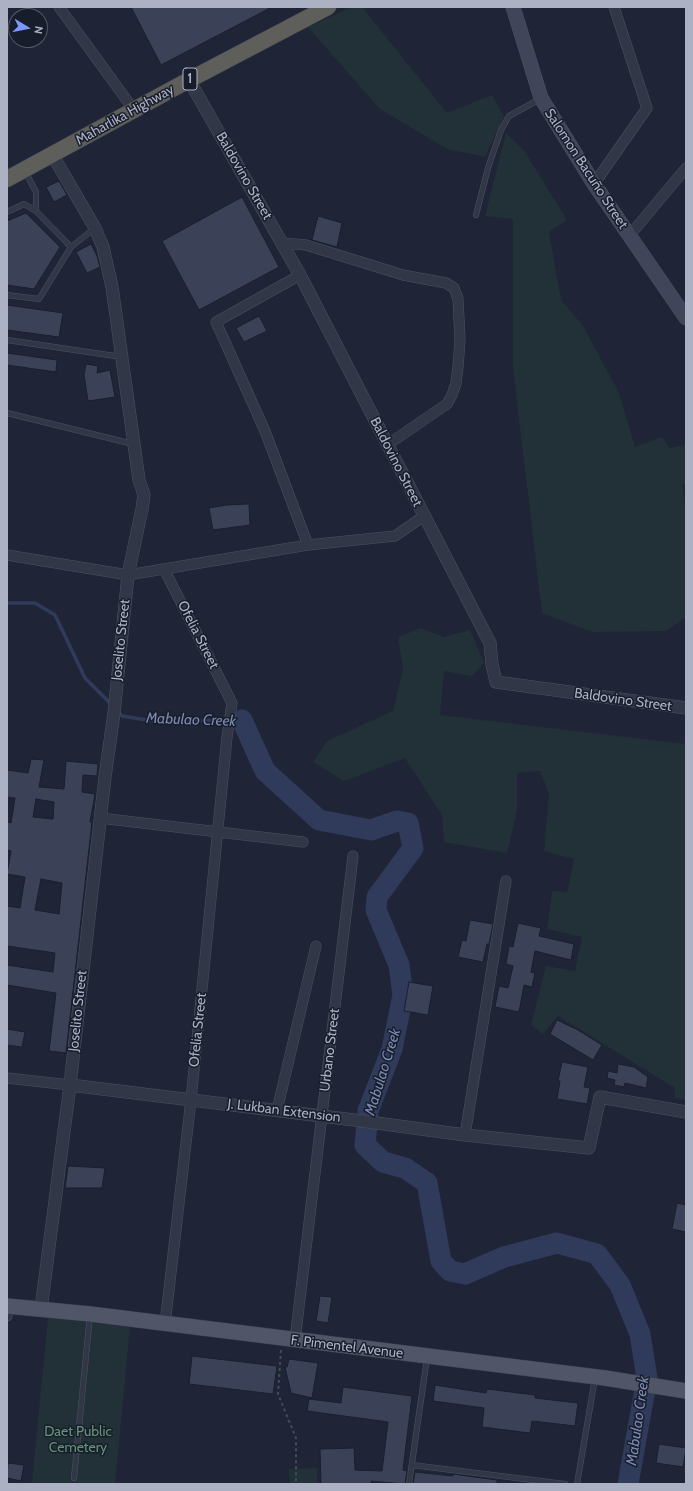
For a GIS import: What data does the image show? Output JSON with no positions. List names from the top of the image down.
{
  "streets": {
    "highway": ["1", "Maharlika Highway"],
    "main road": ["Salomon Bacuño Street", "F. Pimentel Avenue"],
    "street": [
      "Baldovino Street",
      "Ofelia Street",
      "Joselito Street",
      "Urbano Street",
      "J. Lukban Extension"
    ]
  },
  "crossings": [
    ["Maharlika Highway", "Baldovino Street"],
    ["Maharlika Highway", "Joselito Street"],
    ["Ofelia Street", "J. Lukban Extension"],
    ["Ofelia Street", "F. Pimentel Avenue"],
    ["Joselito Street", "J. Lukban Extension"],
    ["Joselito Street", "F. Pimentel Avenue"],
    ["Urbano Street", "J. Lukban Extension"],
    ["Urbano Street", "F. Pimentel Avenue"]
  ],
  "water": ["Mabulao Creek"],
  "parks": ["Daet Public Cemetery"],
  "north": "right"
}
